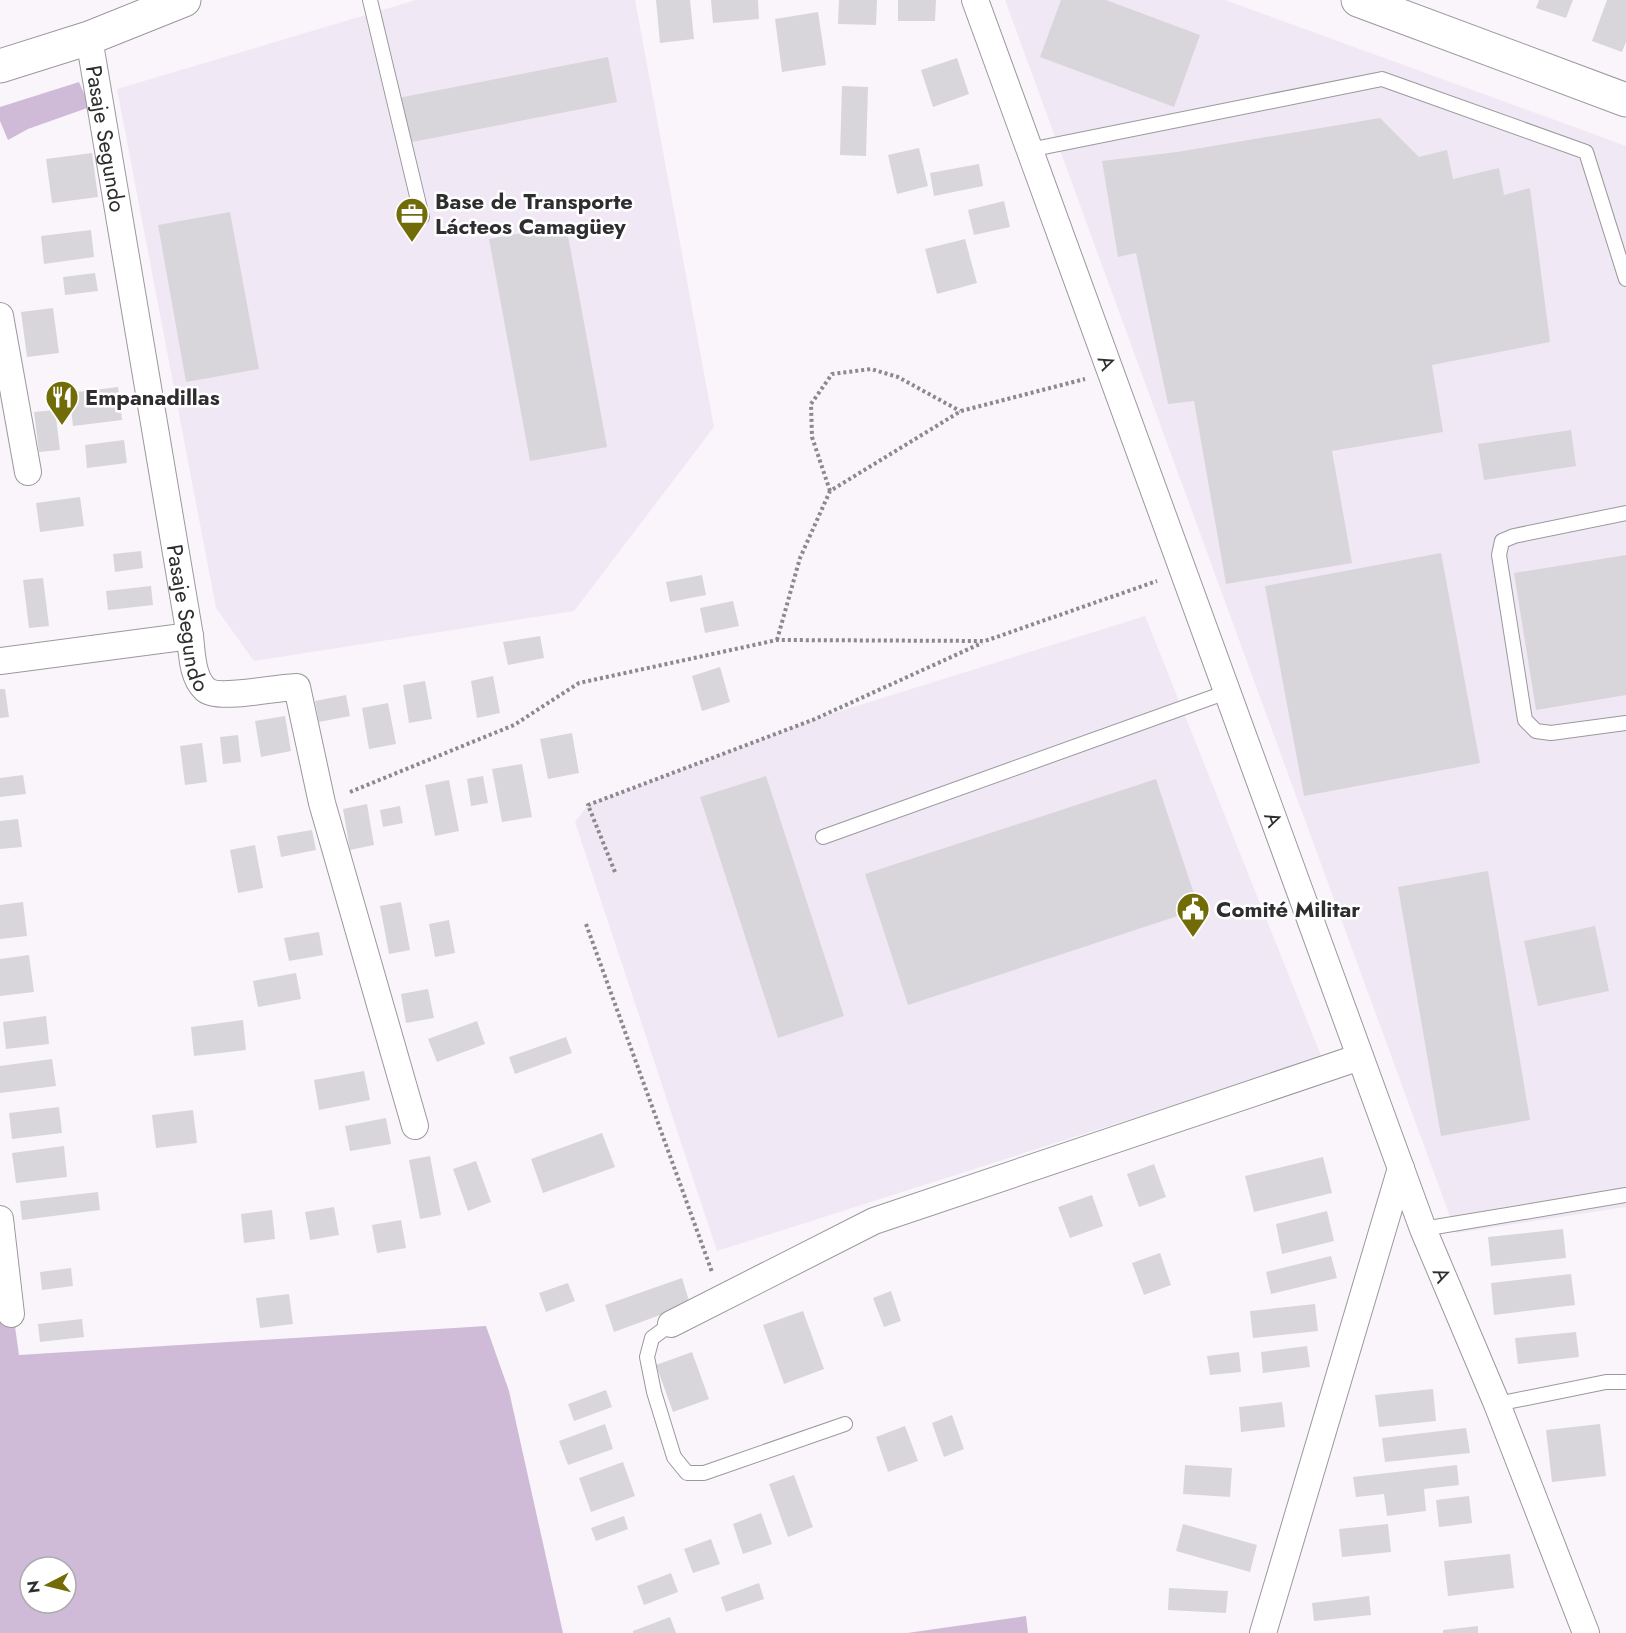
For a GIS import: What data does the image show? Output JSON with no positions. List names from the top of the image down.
{
  "streets": {
    "street": ["Pasaje Segundo", "A"]
  },
  "places": {
    "office": ["Base de Transporte Lácteos Camagüey"],
    "restaurant": ["Empanadillas"],
    "public building": ["Comité Militar"]
  },
  "north": "left"
}
